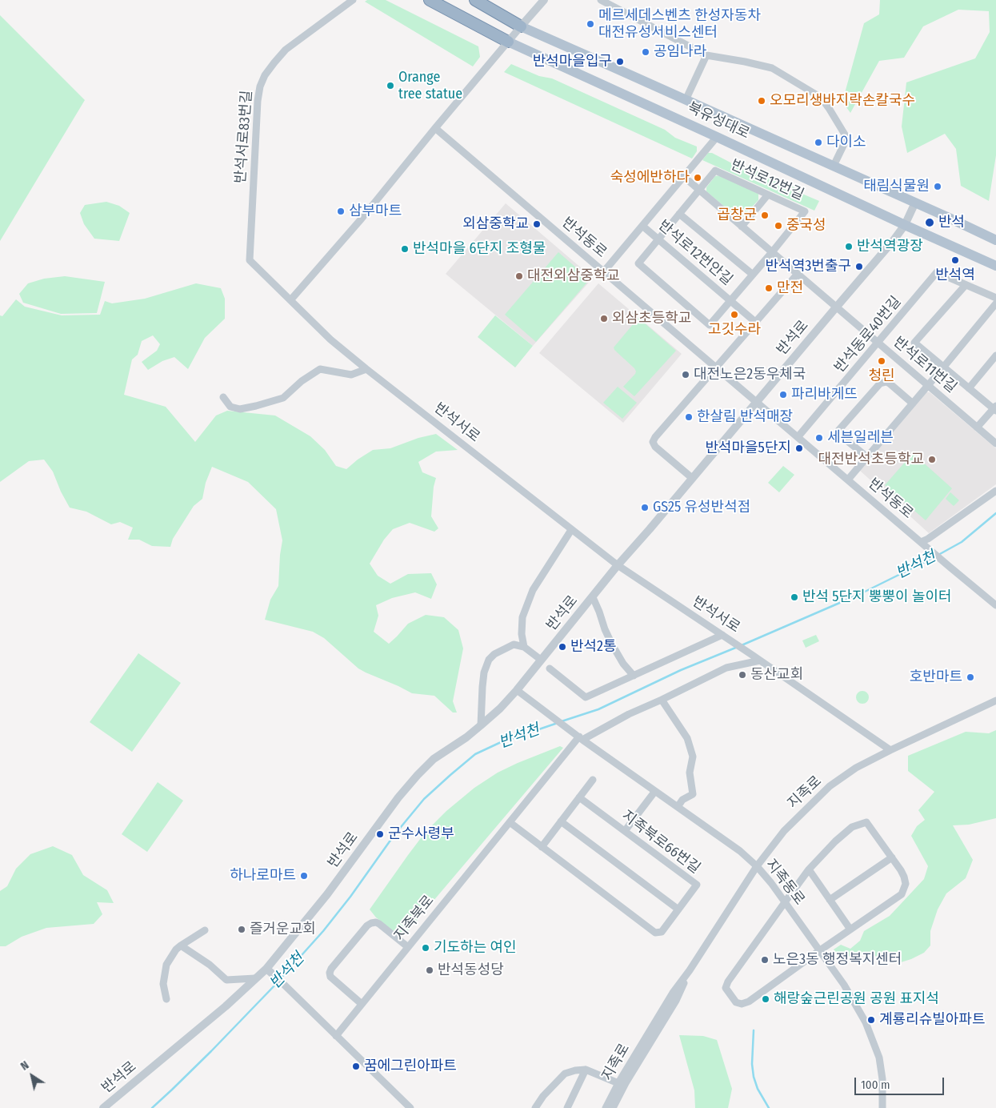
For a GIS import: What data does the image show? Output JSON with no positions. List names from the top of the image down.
{
  "streets": {
    "highway": ["북유성대로"],
    "street": [
      "반석서로83번길",
      "반석로12번길",
      "반석동로",
      "반석로12번안길",
      "반석동로40번길",
      "반석로",
      "반석로11번길",
      "반석서로",
      "지족로",
      "지족북로66번길",
      "지족동로",
      "지족북로"
    ]
  },
  "crossings": [
    ["북유성대로", "반석로"],
    ["반석서로83번길", "반석서로"],
    ["반석로12번길", "반석로12번안길"],
    ["반석동로", "반석동로40번길"],
    ["반석동로", "반석로"],
    ["반석동로40번길", "반석로11번길"],
    ["반석로", "반석로11번길"],
    ["반석로", "반석서로"],
    ["반석로", "지족동로"],
    ["반석서로", "지족로"],
    ["지족로", "지족동로"],
    ["지족북로66번길", "지족북로"],
    ["지족동로", "지족북로"]
  ],
  "water": ["반석천"],
  "places": [
    "메르세데스벤츠 한성자동차 대전유성서비스센터",
    "공임나라",
    "반석마을입구",
    "Orange tree statue",
    "오모리생바지락손칼국수",
    "다이소",
    "숙성에반하다",
    "태림식물원",
    "삼부마트",
    "곱창군",
    "반석",
    "외삼중학교",
    "중국성",
    "반석역광장",
    "반석마을 6단지 조형물",
    "반석역",
    "반석역3번출구",
    "대전외삼중학교",
    "만전",
    "고깃수라",
    "외삼초등학교",
    "청린",
    "대전노은2동우체국",
    "파리바게뜨",
    "한살림 반석매장",
    "세븐일레븐",
    "반석마을5단지",
    "대전반석초등학교",
    "GS25 유성반석점",
    "반석 5단지 뿡뿡이 놀이터",
    "반석2통",
    "동산교회",
    "호반마트",
    "군수사령부",
    "하나로마트",
    "즐거운교회",
    "기도하는 여인",
    "노은3동 행정복지센터",
    "반석동성당",
    "해랑숲근린공원 공원 표지석",
    "계룡리슈빌아파트",
    "꿈에그린아파트"
  ],
  "scale_bar": "100 m",
  "north": "top left"
}
